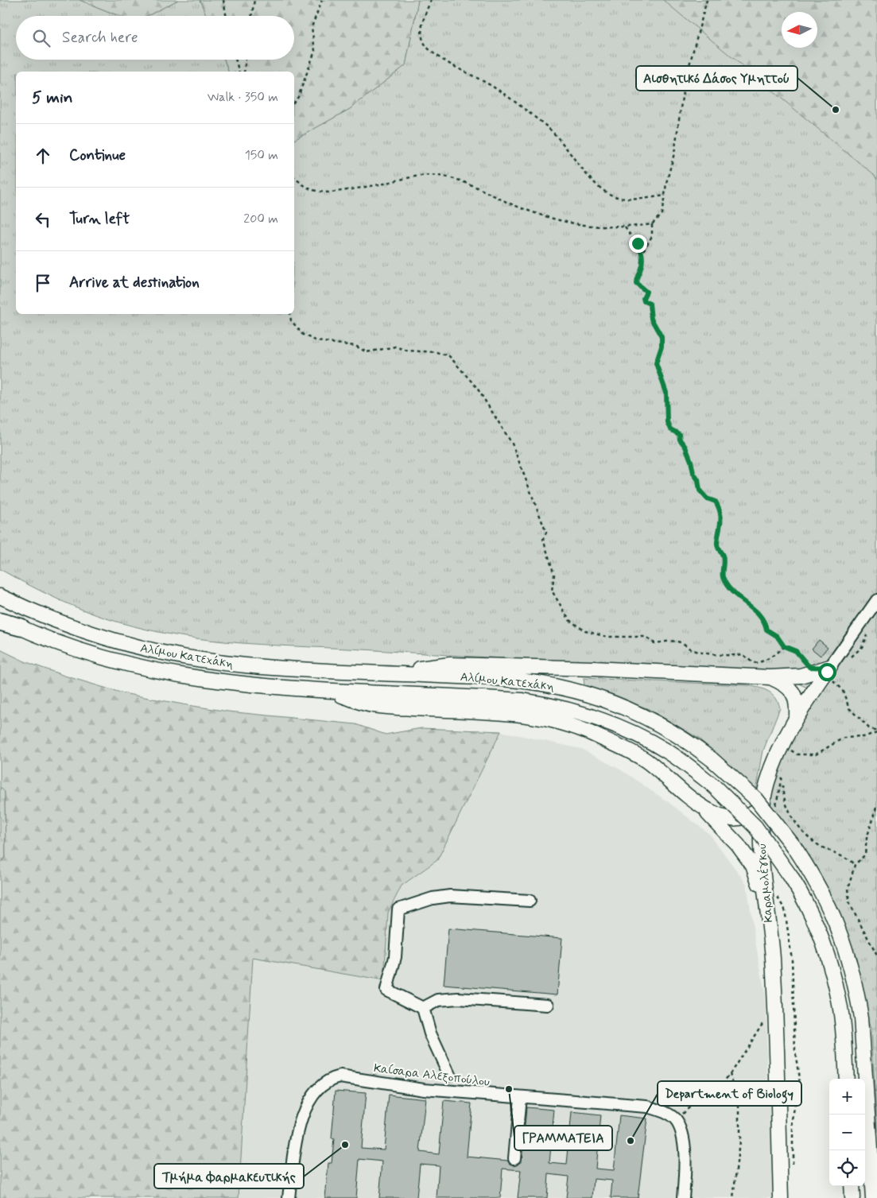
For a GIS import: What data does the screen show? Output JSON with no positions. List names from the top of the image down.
{
  "streets": {
    "main road": ["Αλίμου Κατεχάκη", "Καραμολέγκου"],
    "street": ["Καίσαρα Αλεξοπούλου"]
  },
  "places": [
    "Αισθητικό Δάσος Υμηττού",
    "ΓΡΑΜΜΑΤΕΙΑ",
    "Department of Biology",
    "Τμήμα Φαρμακευτικής"
  ],
  "north": "left",
  "page": {
    "search": "Search here",
    "heading": ["5 min", "Walk · 350 m"],
    "list": [
      ["Continue", "150 m"],
      ["Turn left", "200 m"],
      "Arrive at destination"
    ],
    "map_buttons": ["+", "−"]
  }
}
